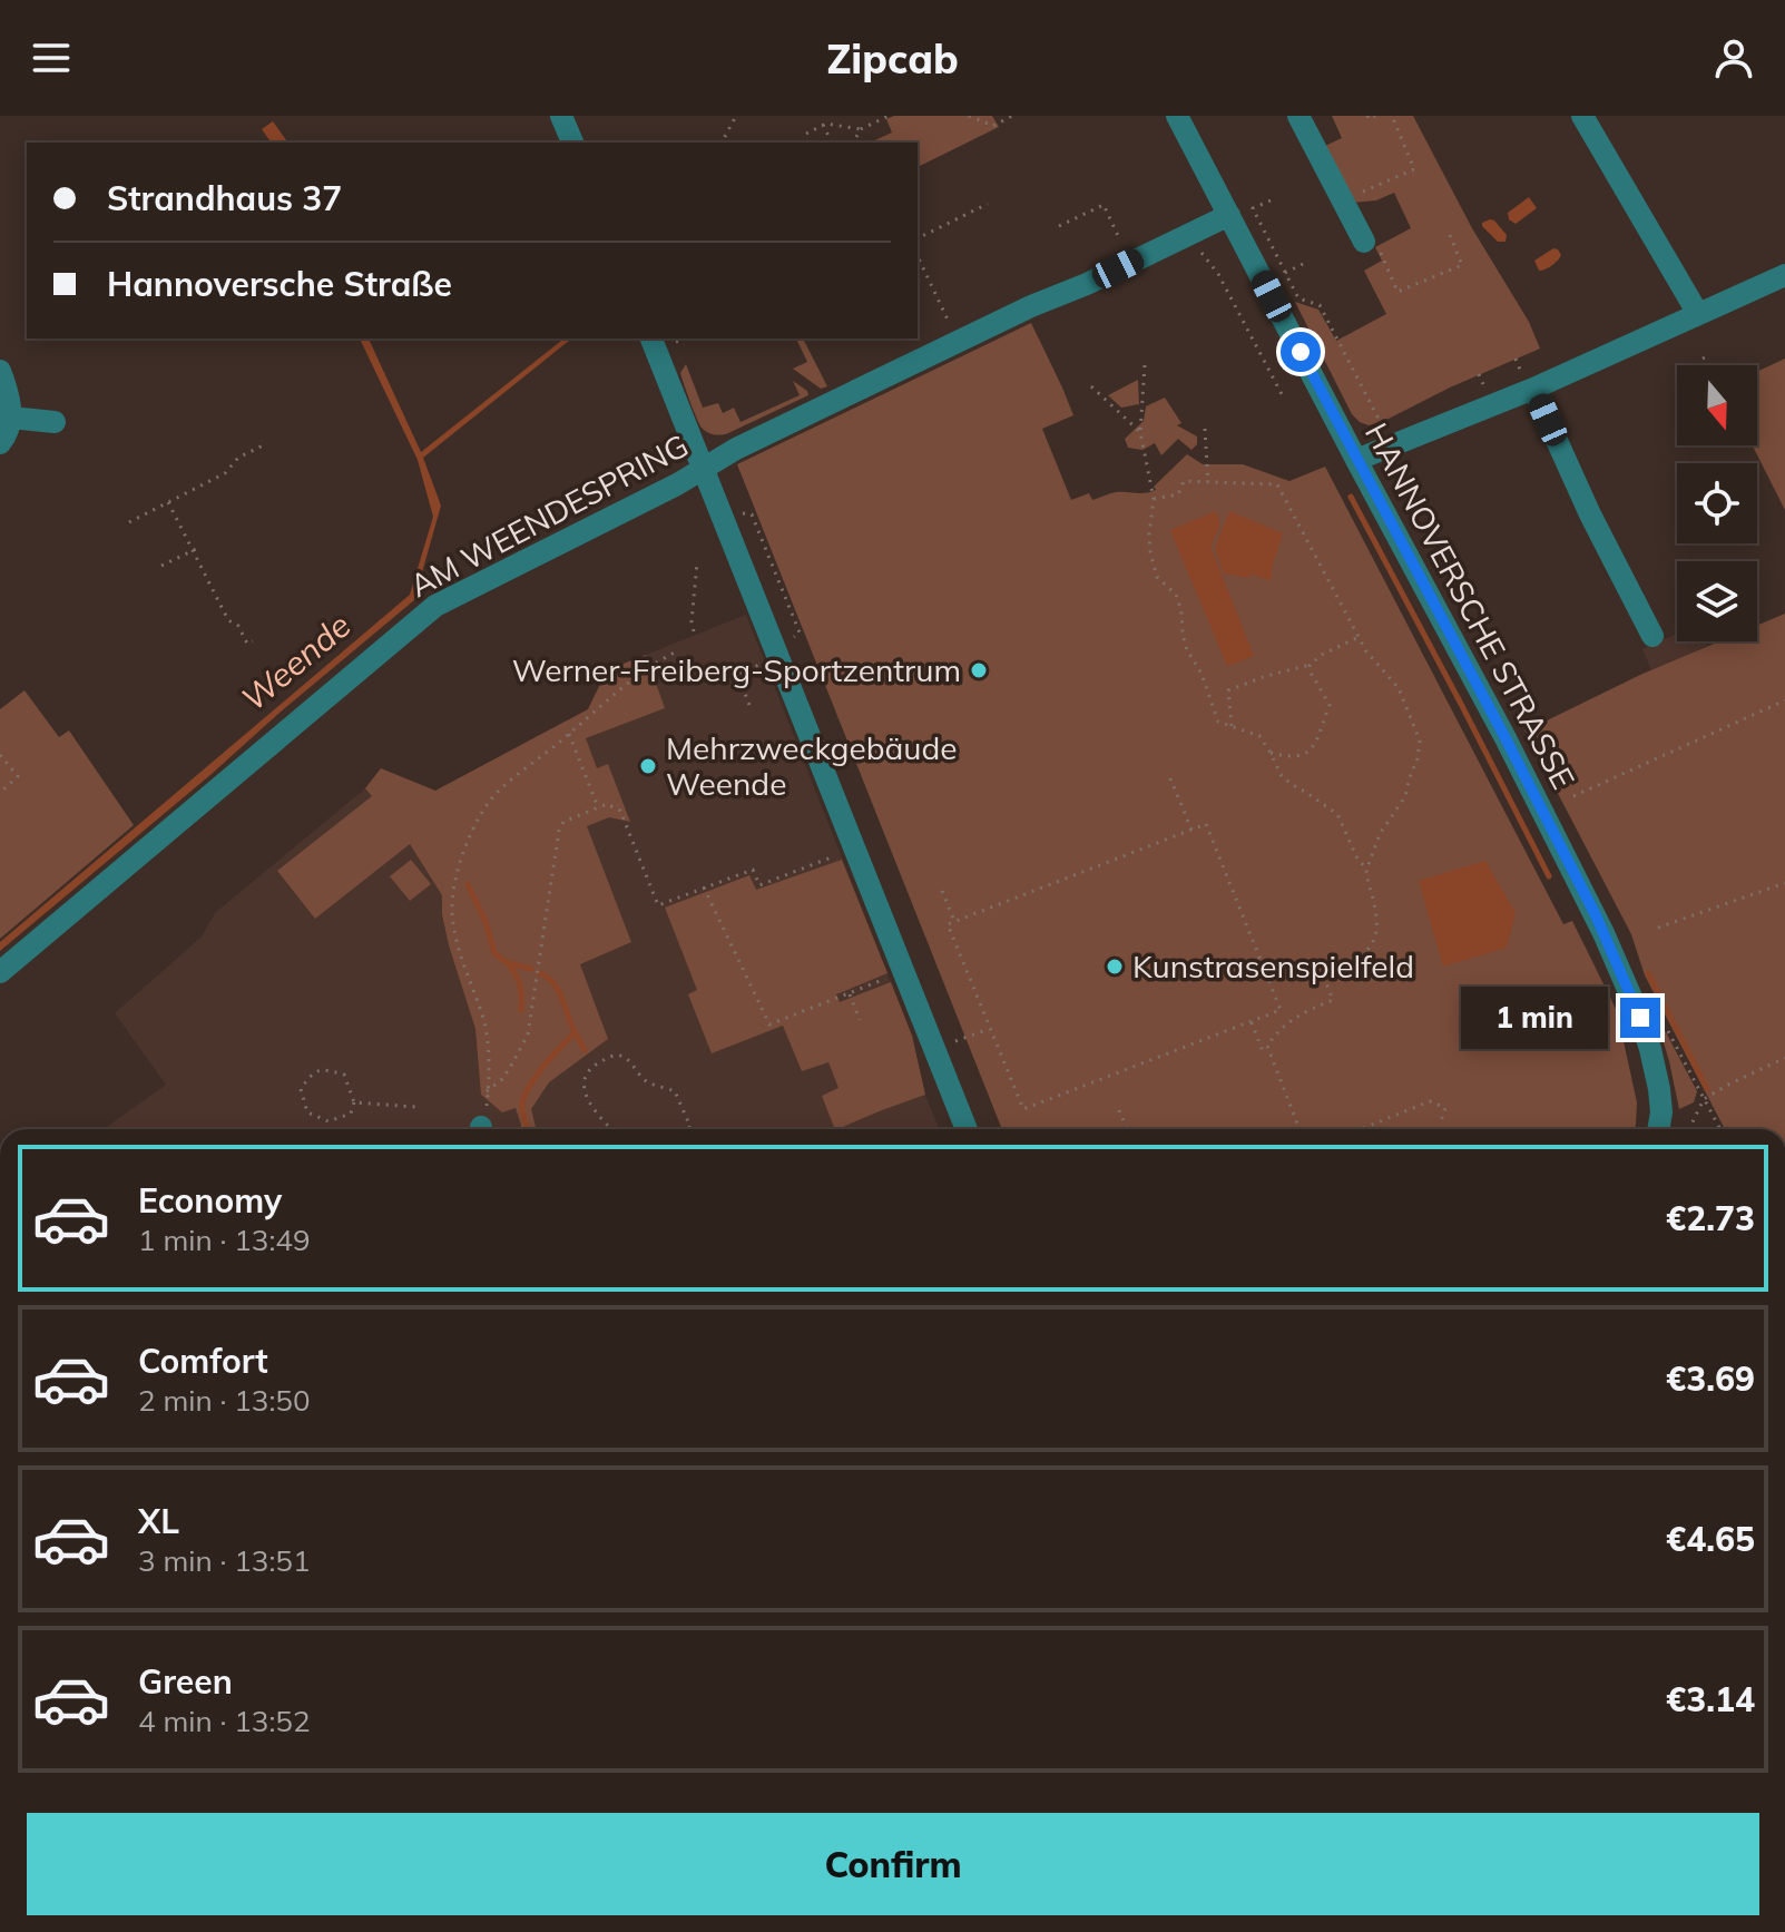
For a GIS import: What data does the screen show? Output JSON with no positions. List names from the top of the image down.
{
  "streets": {
    "street": ["AM WEENDESPRING", "HANNOVERSCHE STRASSE"]
  },
  "crossings": [
    ["AM WEENDESPRING", "HANNOVERSCHE STRASSE"]
  ],
  "water": ["Weende"],
  "places": ["Werner-Freiberg-Sportzentrum", "Mehrzweckgebäude Weende", "Kunstrasenspielfeld"],
  "north": "bottom",
  "page": {
    "header": "Zipcab",
    "banner": ["Strandhaus 37", "Hannoversche Straße"],
    "bubble": "1 min",
    "list": [
      {
        "name": "Economy",
        "note": "1 min · 13:49",
        "value": "€2.73"
      },
      {
        "name": "Comfort",
        "note": "2 min · 13:50",
        "value": "€3.69"
      },
      {
        "name": "XL",
        "note": "3 min · 13:51",
        "value": "€4.65"
      },
      {
        "name": "Green",
        "note": "4 min · 13:52",
        "value": "€3.14"
      }
    ],
    "buttons": "Confirm"
  }
}
